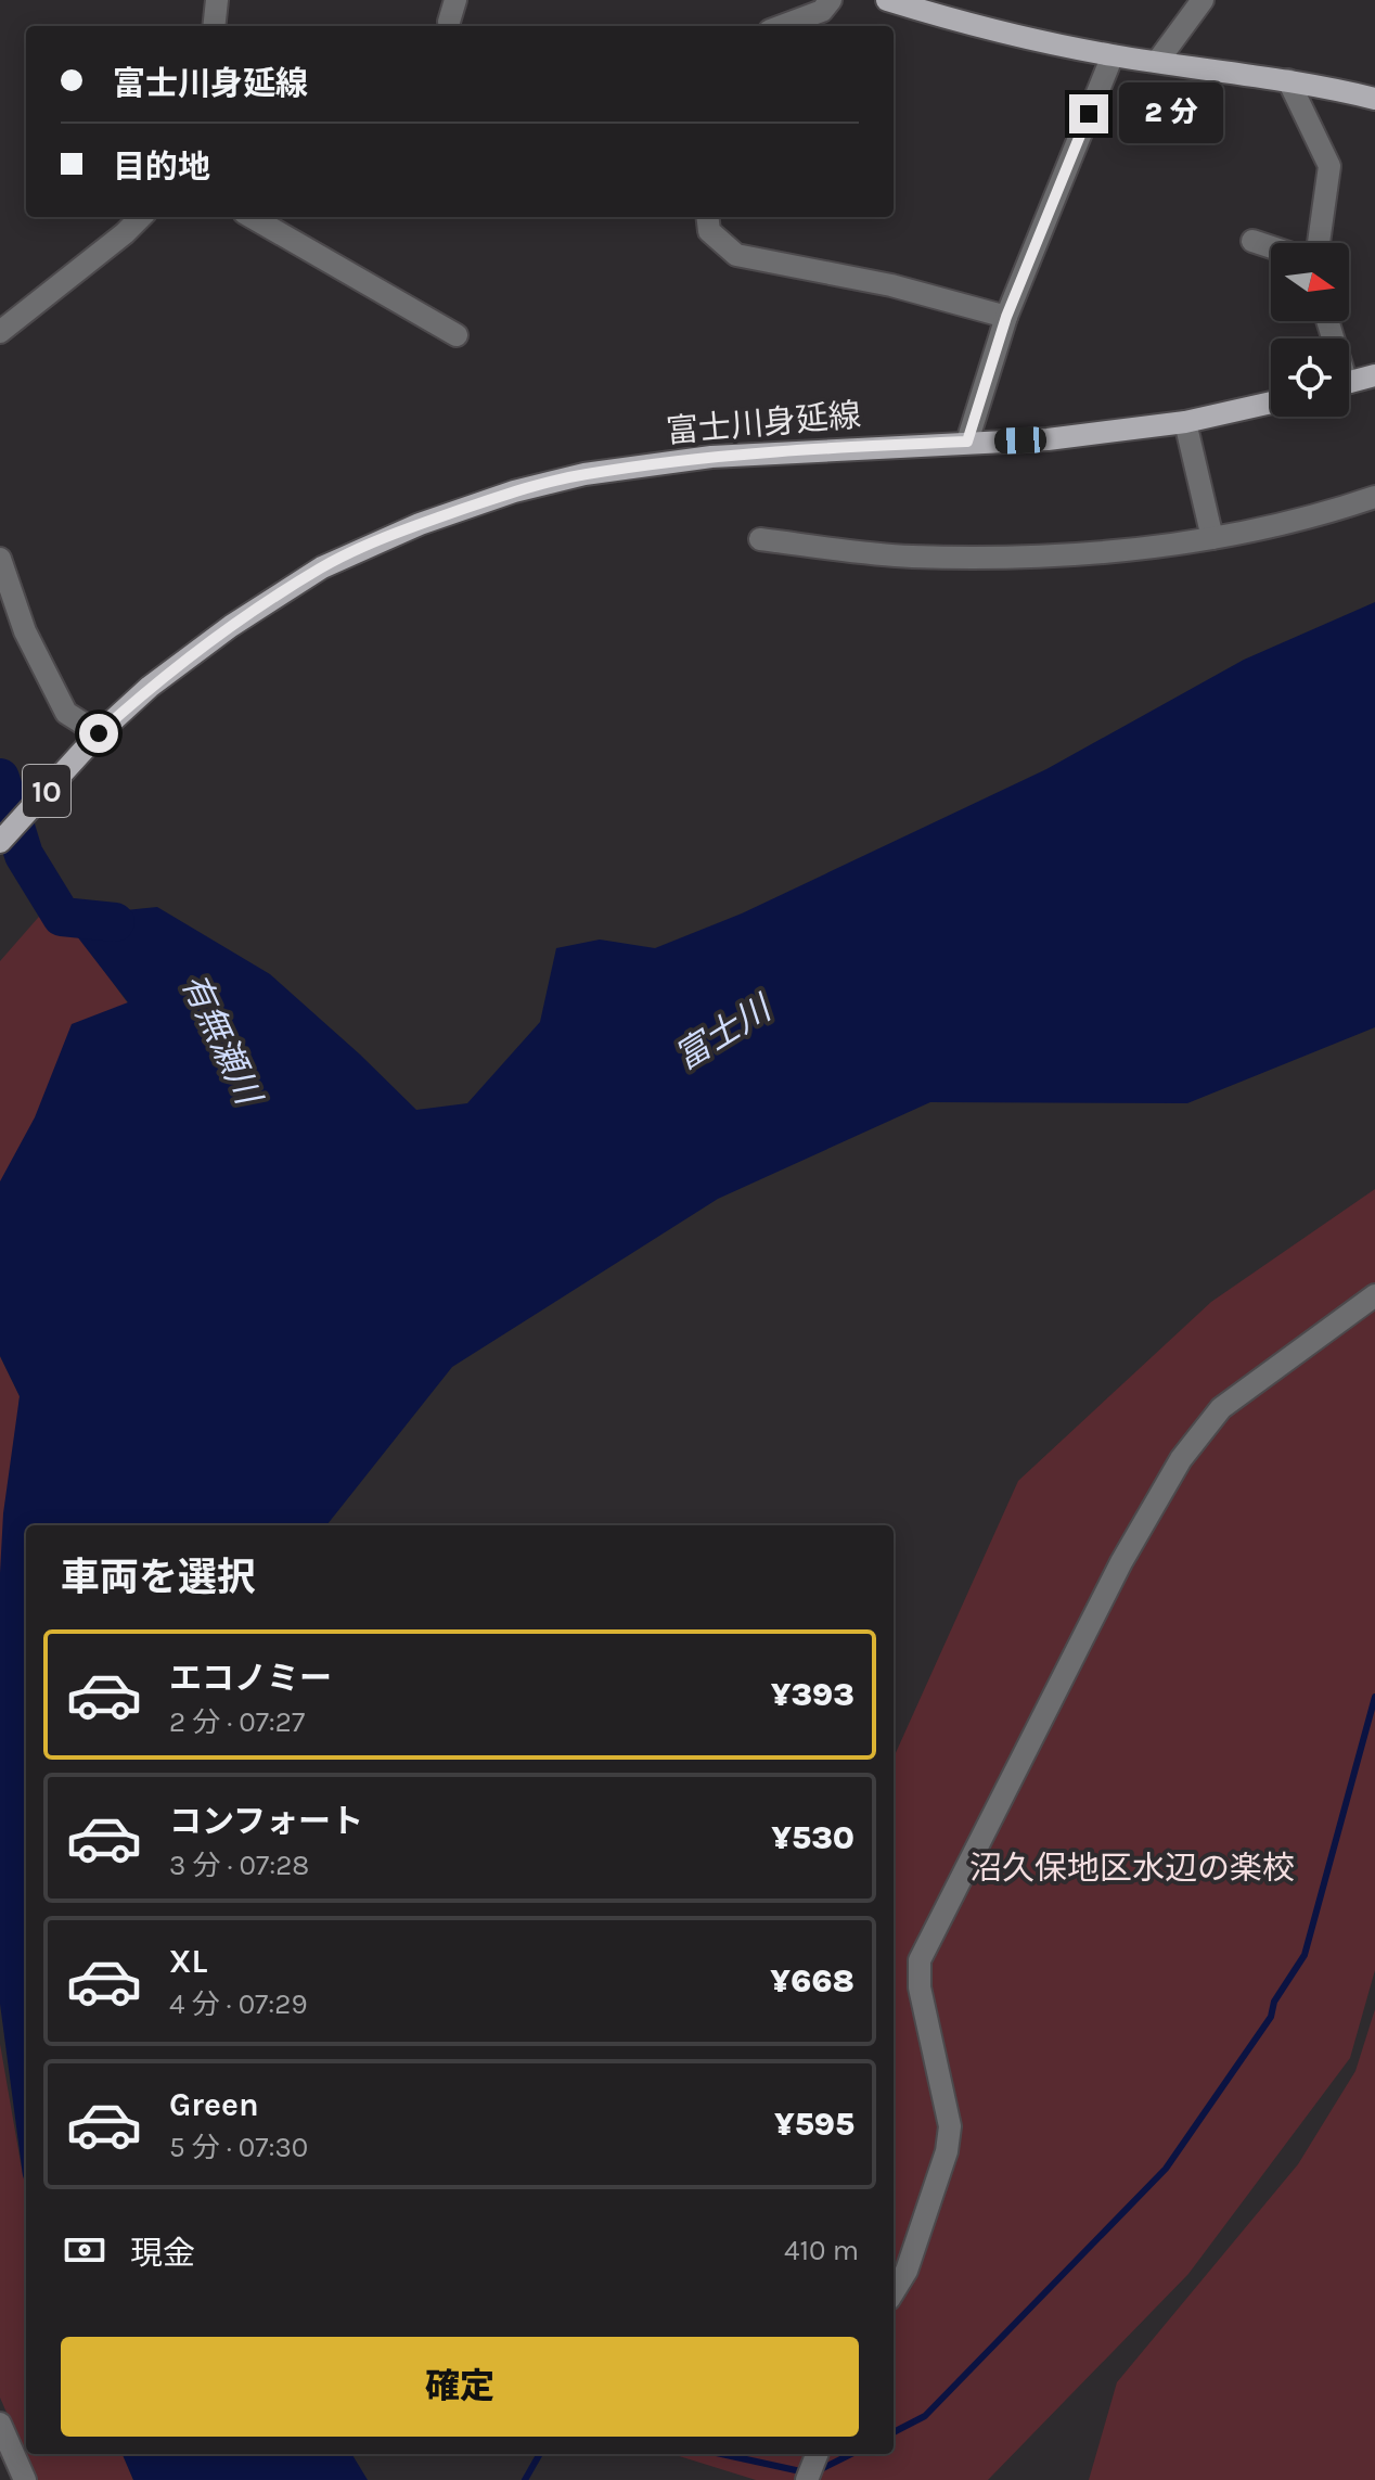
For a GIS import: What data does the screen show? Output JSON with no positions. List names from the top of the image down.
{
  "streets": {
    "main road": ["富士川身延線", "10"]
  },
  "water": ["富士川", "有無瀬川"],
  "parks": ["沼久保地区水辺の楽校"],
  "north": "right",
  "page": {
    "banner": ["富士川身延線", "目的地"],
    "bubble": "2 分",
    "heading": "車両を選択",
    "list": [
      {
        "name": "エコノミー",
        "note": "2 分 · 07:27",
        "value": "¥393"
      },
      {
        "name": "コンフォート",
        "note": "3 分 · 07:28",
        "value": "¥530"
      },
      {
        "name": "XL",
        "note": "4 分 · 07:29",
        "value": "¥668"
      },
      {
        "name": "Green",
        "note": "5 分 · 07:30",
        "value": "¥595"
      }
    ],
    "pay": ["現金", "410 m"],
    "buttons": "確定"
  }
}
